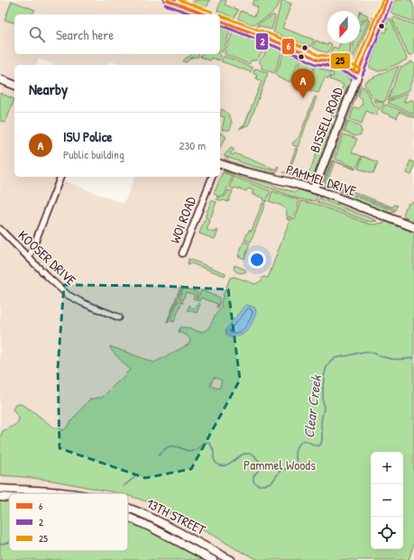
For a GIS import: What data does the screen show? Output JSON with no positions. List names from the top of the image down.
{
  "streets": {
    "main road": ["BISSELL ROAD", "PAMMEL DRIVE", "13TH STREET"],
    "street": ["WOI ROAD", "KOOSER DRIVE"]
  },
  "crossings": [
    ["BISSELL ROAD", "PAMMEL DRIVE"]
  ],
  "water": ["Clear Creek"],
  "parks": ["Pammel Woods"],
  "lines": ["transit line 6", "transit line 25", "transit line 2"],
  "legend": ["6", "2", "25"],
  "north": "bottom",
  "page": {
    "search": "Search here",
    "heading": "Nearby",
    "pins": "A",
    "list": [
      {
        "mark": "A",
        "name": "ISU Police",
        "note": "Public building",
        "value": "230 m"
      }
    ],
    "map_buttons": ["+", "−"]
  }
}
